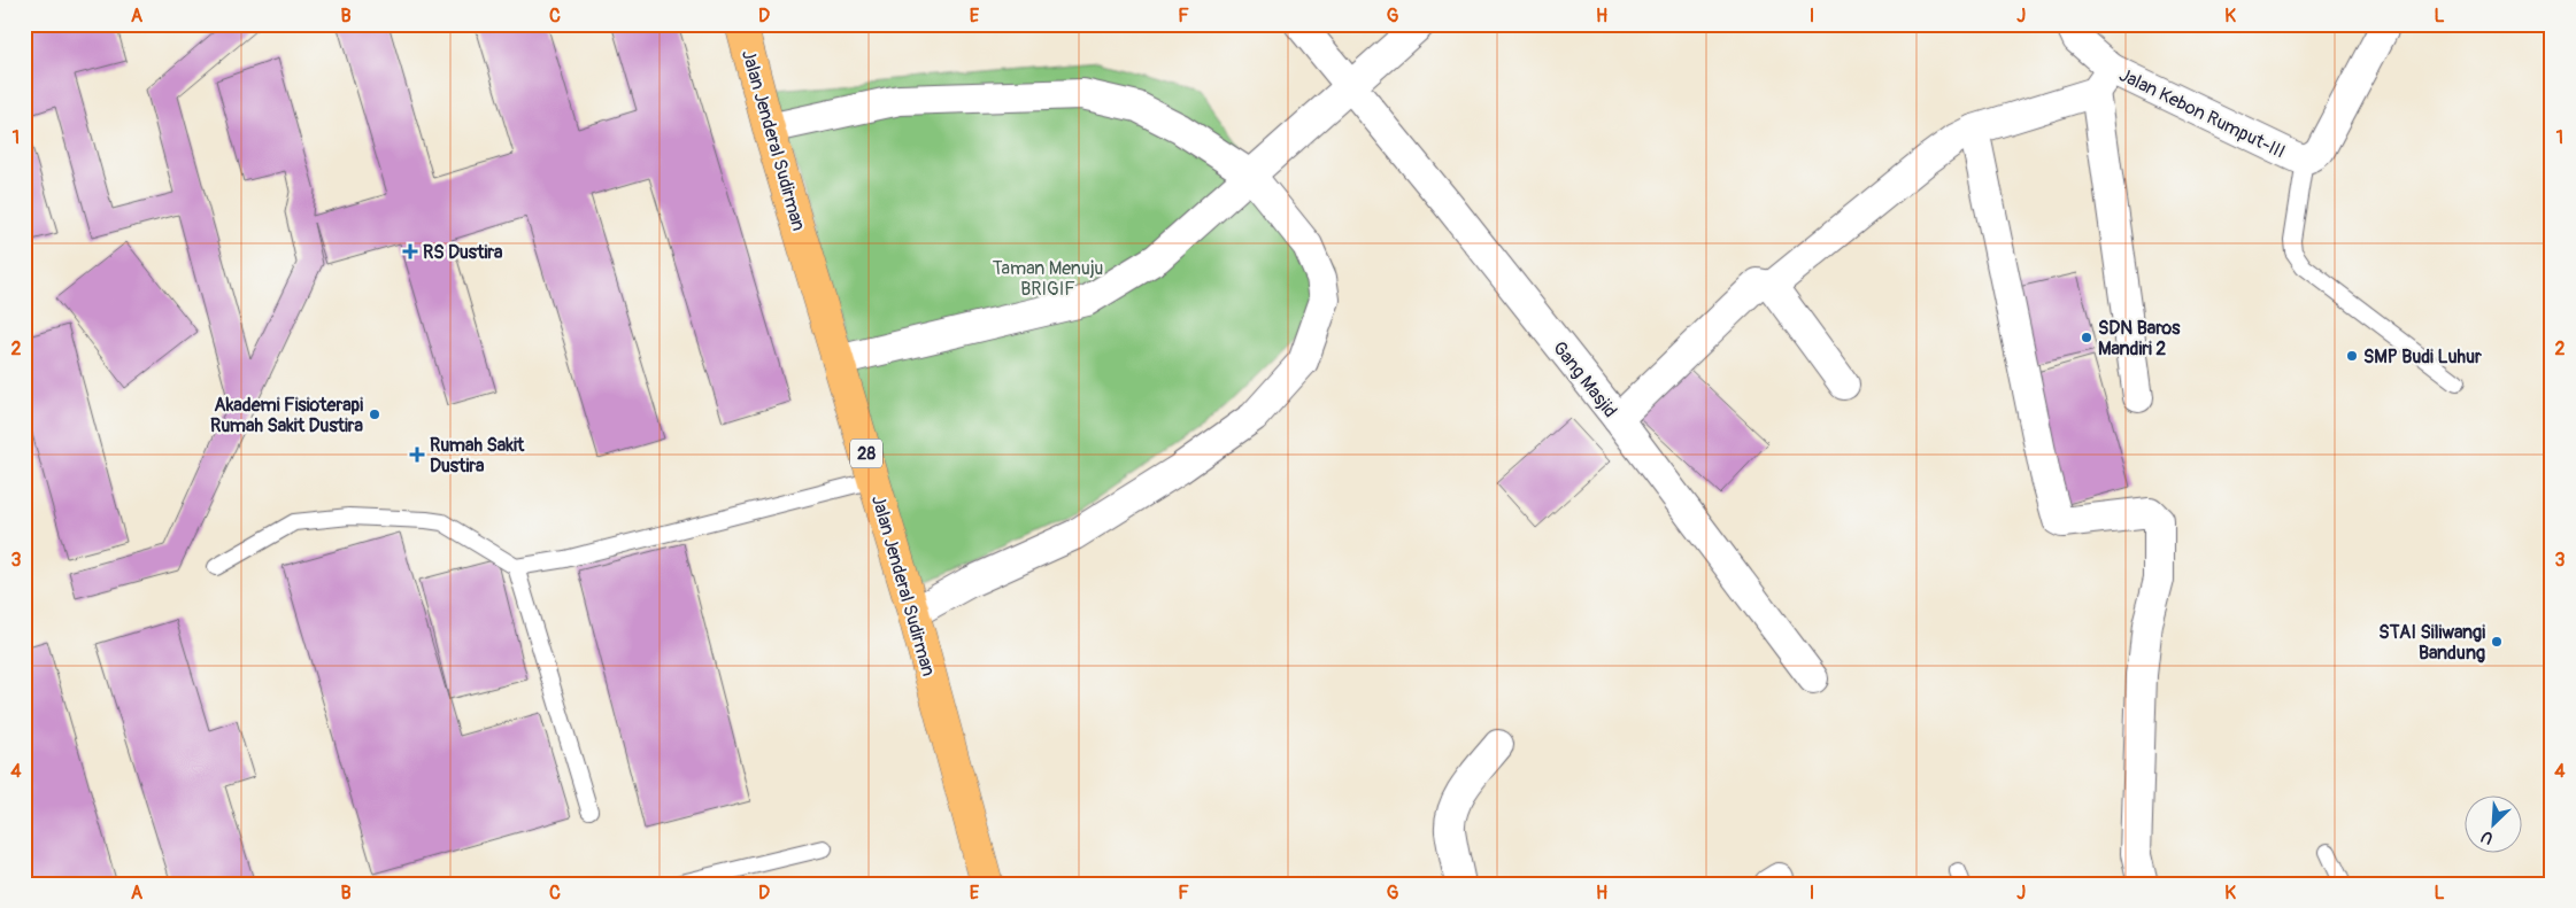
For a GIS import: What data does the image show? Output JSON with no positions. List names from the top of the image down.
{
  "streets": {
    "main road": ["Jalan Jenderal Sudirman", "28"],
    "street": ["Jalan Kebon Rumput-III", "Gang Masjid"]
  },
  "parks": ["Taman Menuju BRIGIF"],
  "places": {
    "health": ["RS Dustira", "Rumah Sakit Dustira"],
    "other": [
      "SDN Baros Mandiri 2",
      "SMP Budi Luhur",
      "Akademi Fisioterapi Rumah Sakit Dustira",
      "STAI Siliwangi Bandung"
    ]
  },
  "north": "bottom left",
  "grid": {
    "columns": [
      "A",
      "B",
      "C",
      "D",
      "E",
      "F",
      "G",
      "H",
      "I",
      "J",
      "K",
      "L"
    ],
    "rows": [
      "1",
      "2",
      "3",
      "4"
    ]
  }
}
